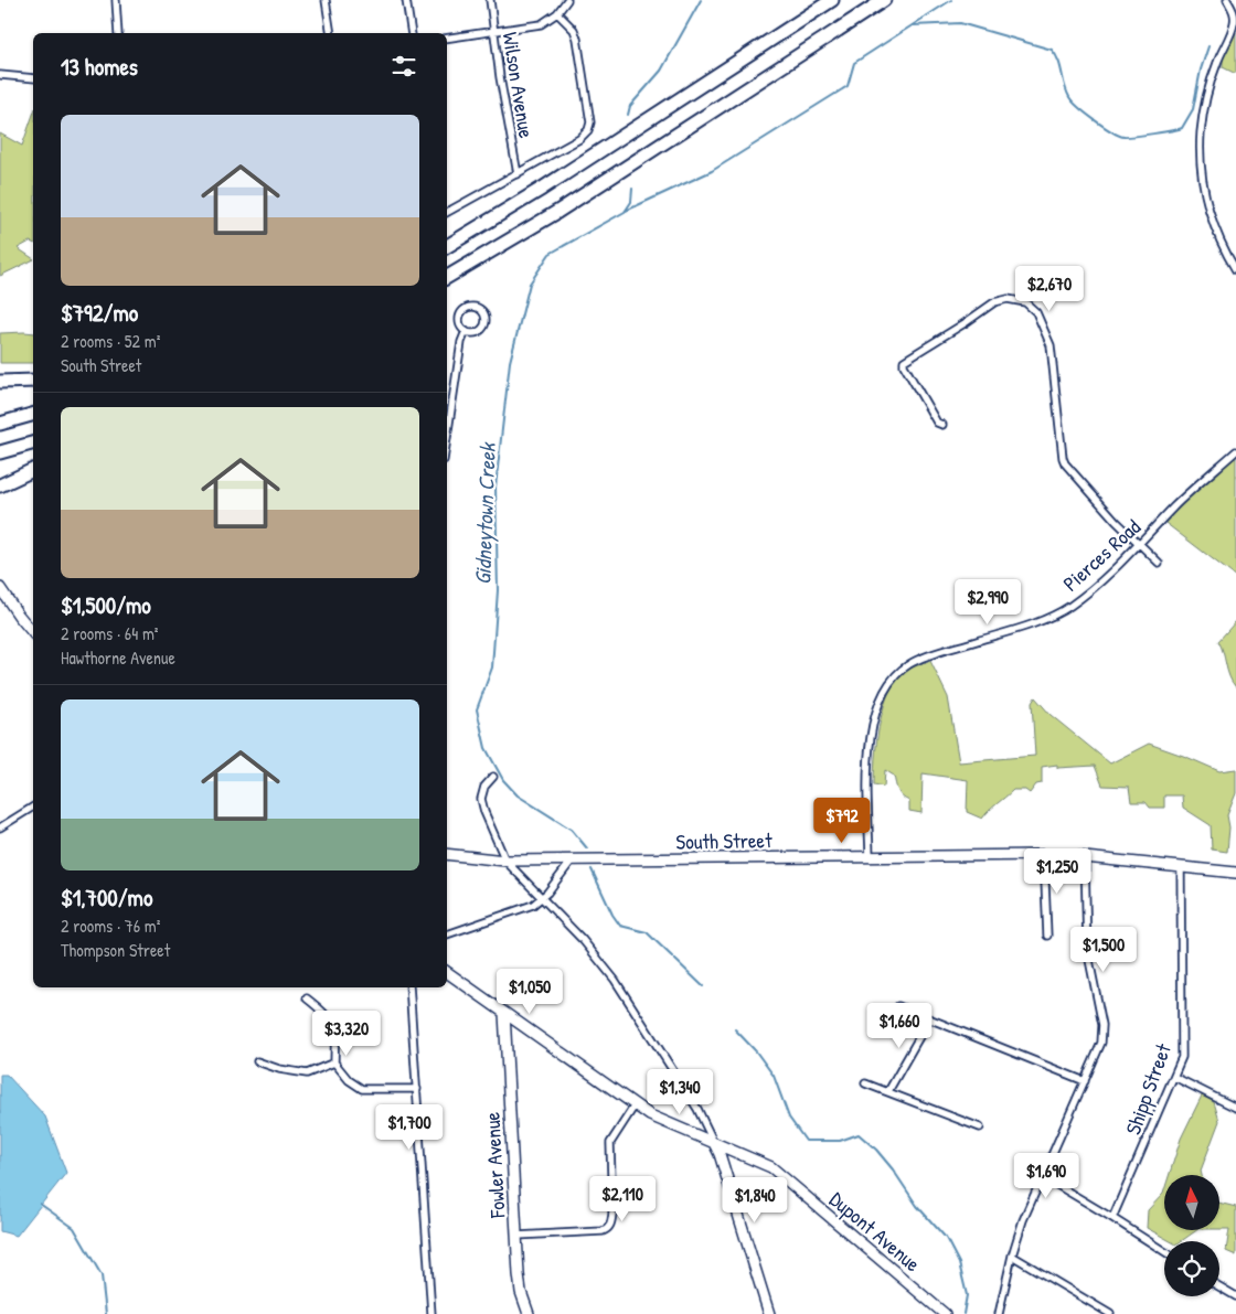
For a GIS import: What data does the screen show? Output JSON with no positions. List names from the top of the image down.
{
  "streets": {
    "street": [
      "Wilson Avenue",
      "Pierces Road",
      "South Street",
      "Shipp Street",
      "Fowler Avenue",
      "Dupont Avenue"
    ]
  },
  "crossings": [
    ["Pierces Road", "South Street"],
    ["South Street", "Shipp Street"],
    ["Fowler Avenue", "Dupont Avenue"]
  ],
  "water": ["Gidneytown Creek"],
  "north": "top",
  "page": {
    "heading": "13 homes",
    "list": [
      {
        "name": "$792/mo",
        "note": "2 rooms · 52 m² · South Street"
      },
      {
        "name": "$1,500/mo",
        "note": "2 rooms · 64 m² · Hawthorne Avenue"
      },
      {
        "name": "$1,700/mo",
        "note": "2 rooms · 76 m² · Thompson Street"
      }
    ],
    "price": [
      "$2,670",
      "$2,990",
      "$792",
      "$1,250",
      "$1,500",
      "$1,050",
      "$1,660",
      "$3,320",
      "$1,340",
      "$1,700",
      "$1,690",
      "$2,110",
      "$1,840"
    ]
  }
}
